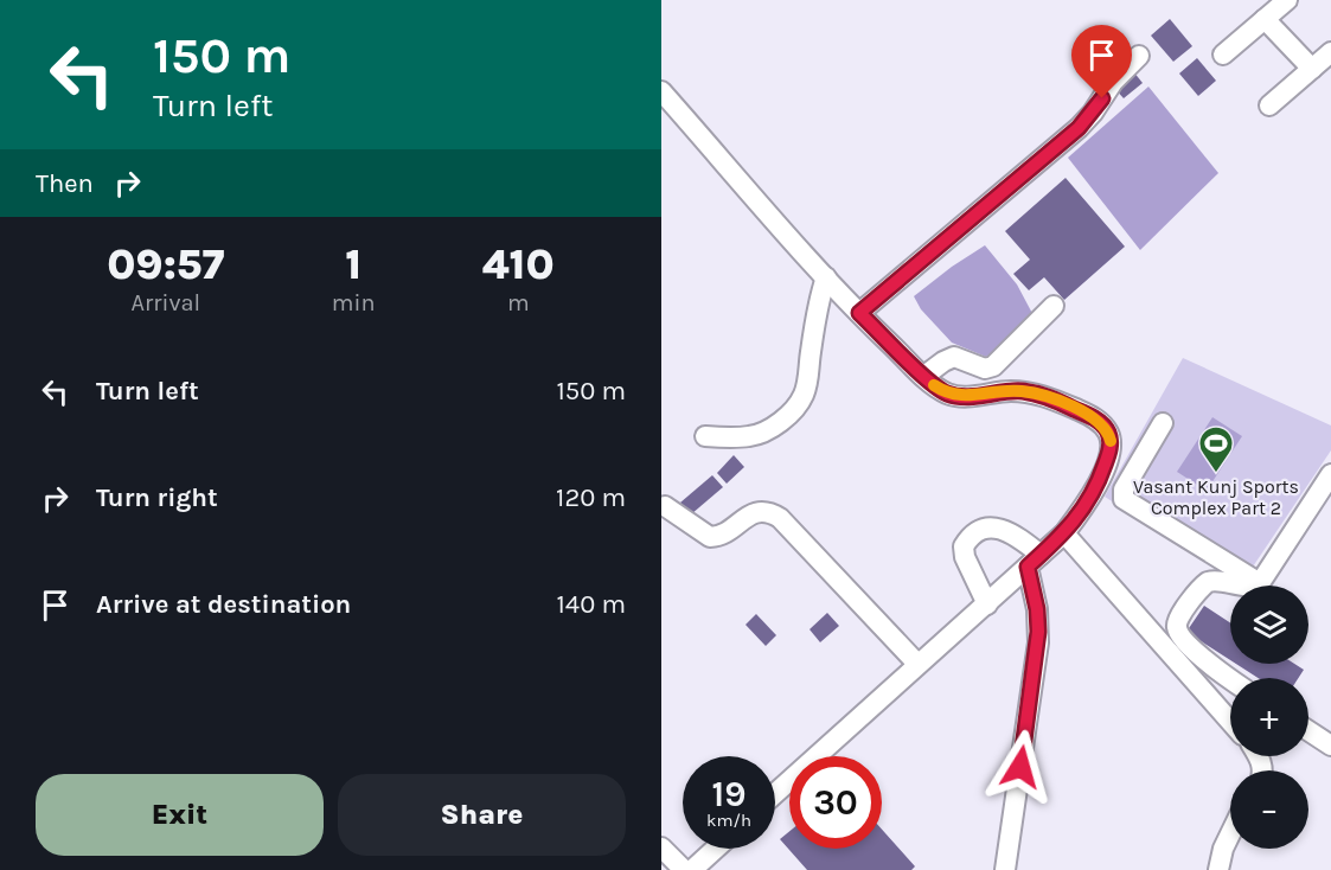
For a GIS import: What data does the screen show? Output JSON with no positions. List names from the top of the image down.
{
  "places": {
    "sports": ["Vasant Kunj Sports Complex Part 2"]
  },
  "page": {
    "turn": ["150 m", "Turn left"],
    "then": "Then",
    "eta": [
      "09:57",
      "Arrival",
      "1",
      "min",
      "410",
      "m"
    ],
    "list": [
      {
        "name": "Turn left",
        "value": "150 m"
      },
      {
        "name": "Turn right",
        "value": "120 m"
      },
      {
        "name": "Arrive at destination",
        "value": "140 m"
      }
    ],
    "map_buttons": ["+", "−"],
    "speed": "19 km/h",
    "limit": "30",
    "buttons": ["Exit", "Share"]
  }
}
